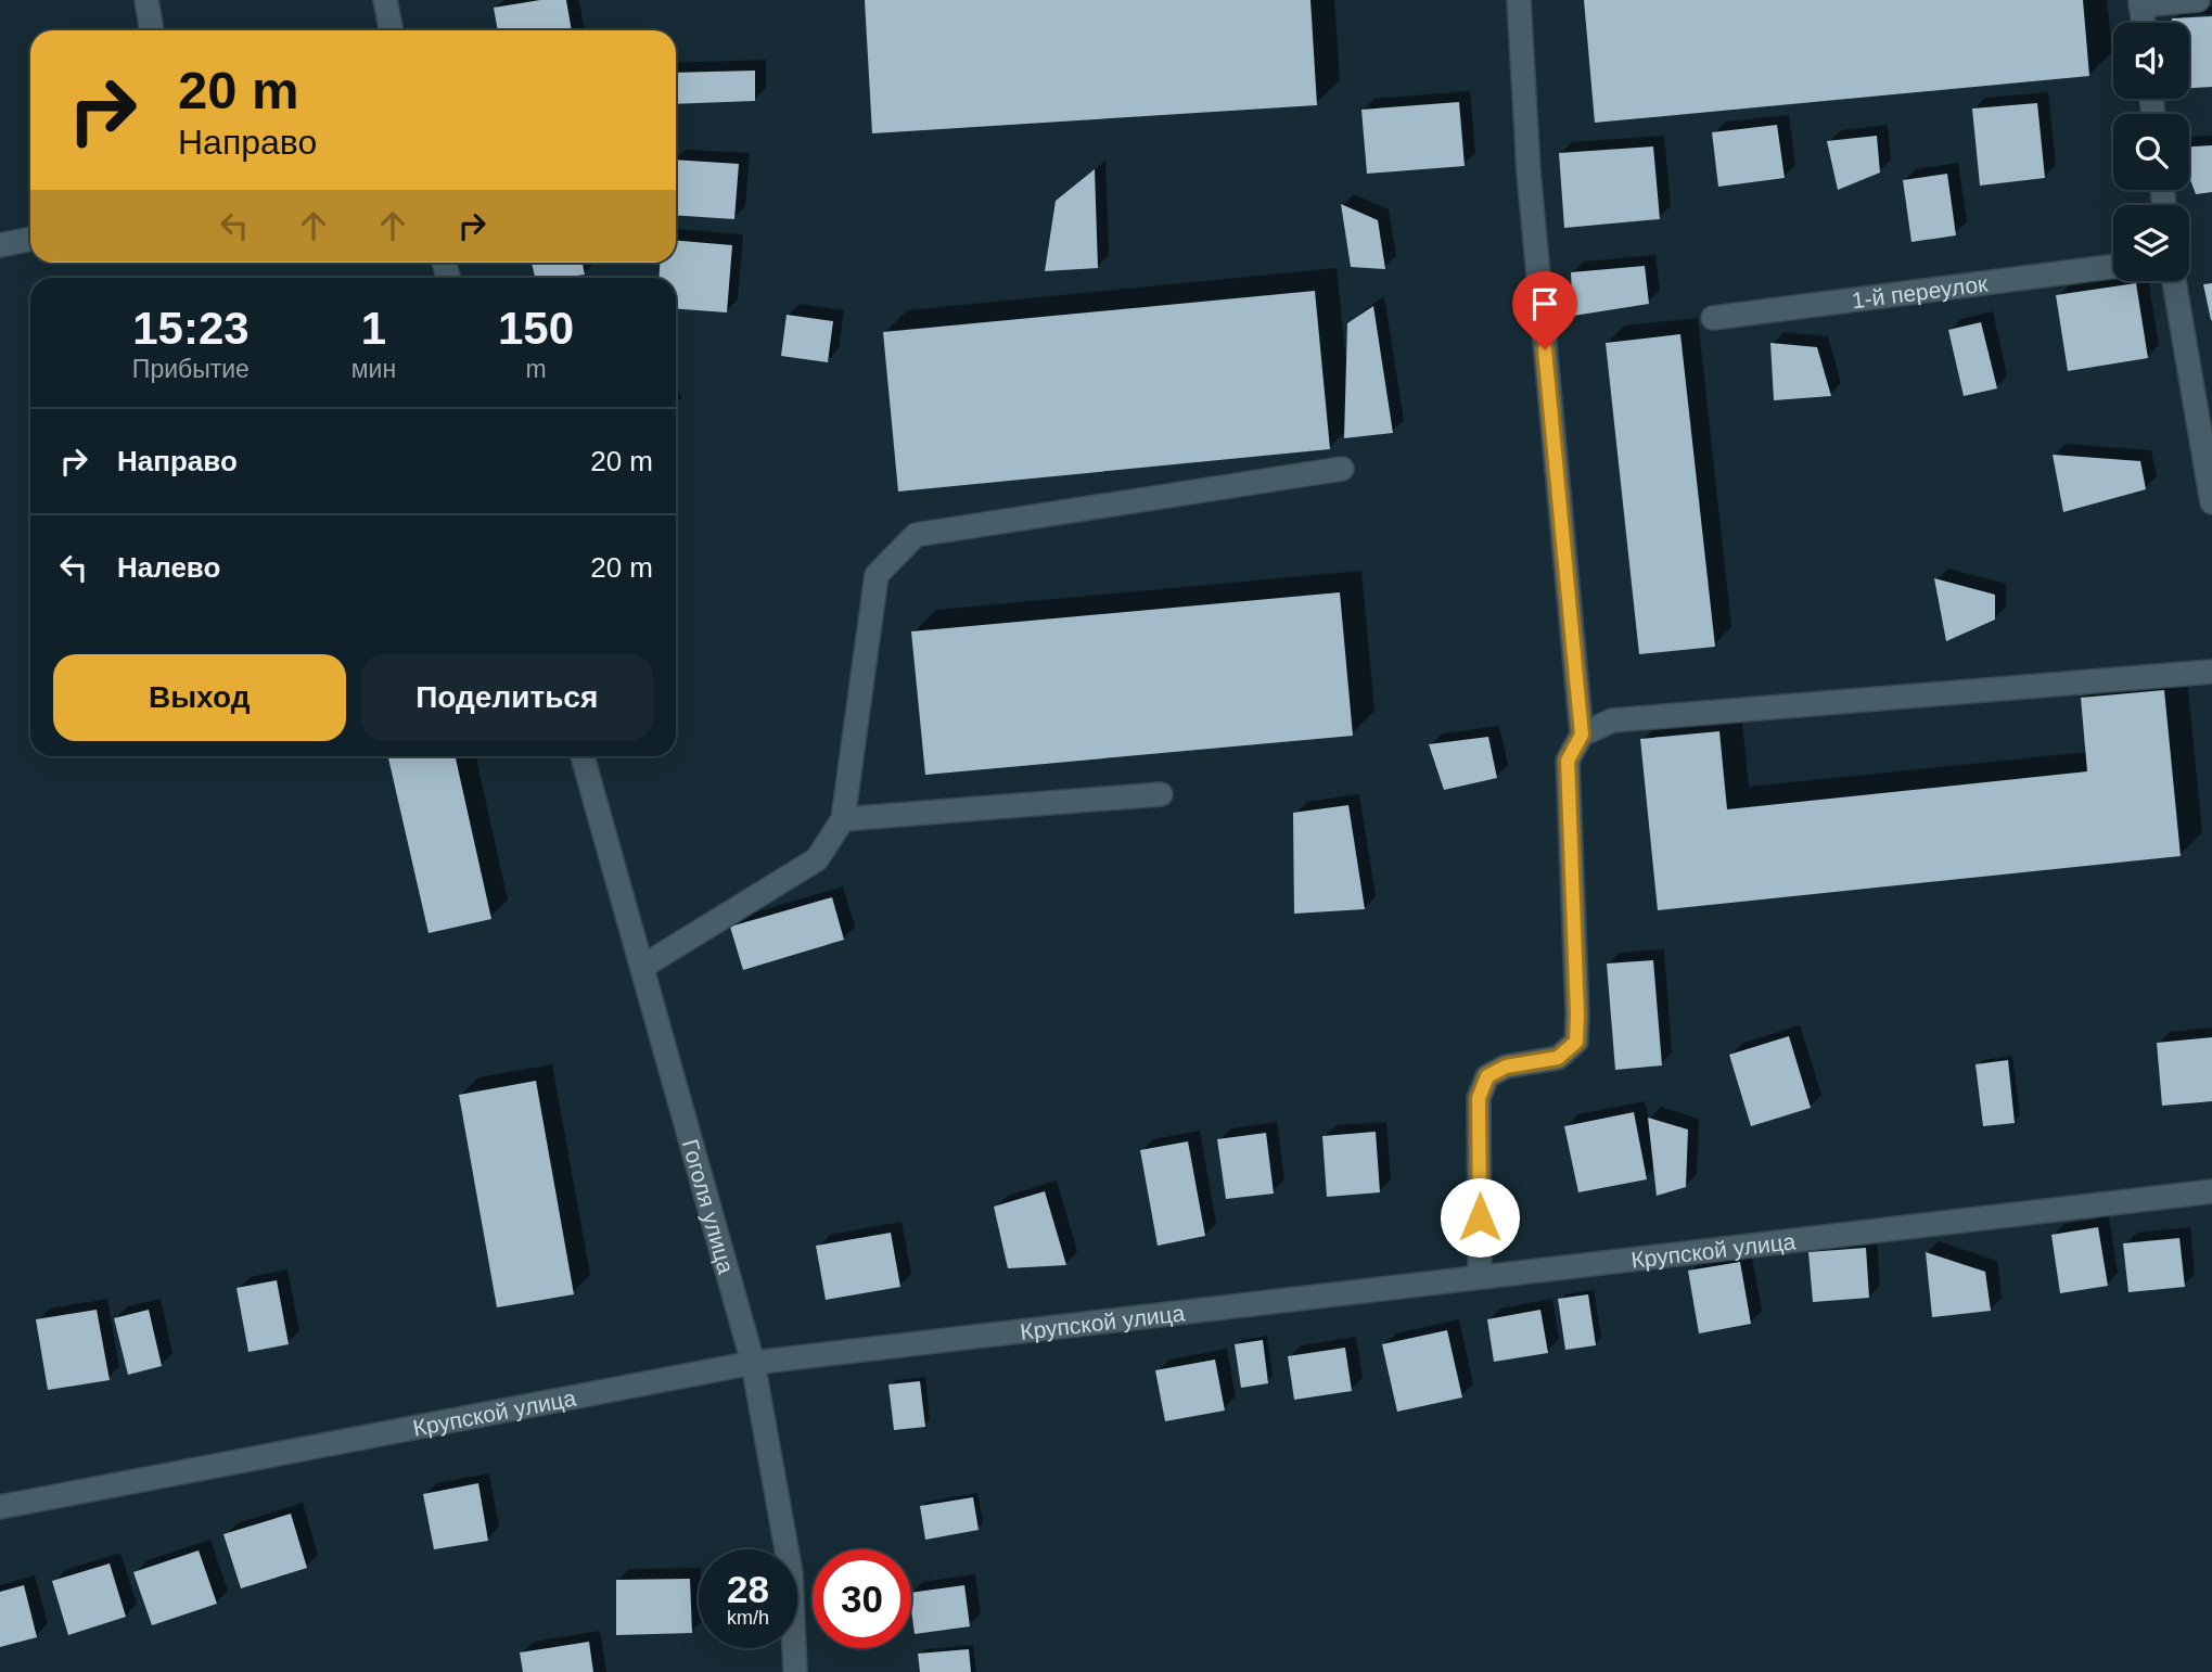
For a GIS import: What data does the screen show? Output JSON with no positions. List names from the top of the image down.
{
  "streets": {
    "street": ["1-й переулок", "Гоголя улица", "Крупской улица"]
  },
  "crossings": [
    ["Гоголя улица", "Крупской улица"]
  ],
  "page": {
    "turn": ["20 m", "Направо"],
    "eta": [
      "15:23",
      "Прибытие",
      "1",
      "мин",
      "150",
      "m"
    ],
    "list": [
      {
        "name": "Направо",
        "value": "20 m"
      },
      {
        "name": "Налево",
        "value": "20 m"
      }
    ],
    "buttons": ["Выход", "Поделиться"],
    "speed": "28 km/h",
    "limit": "30"
  }
}
